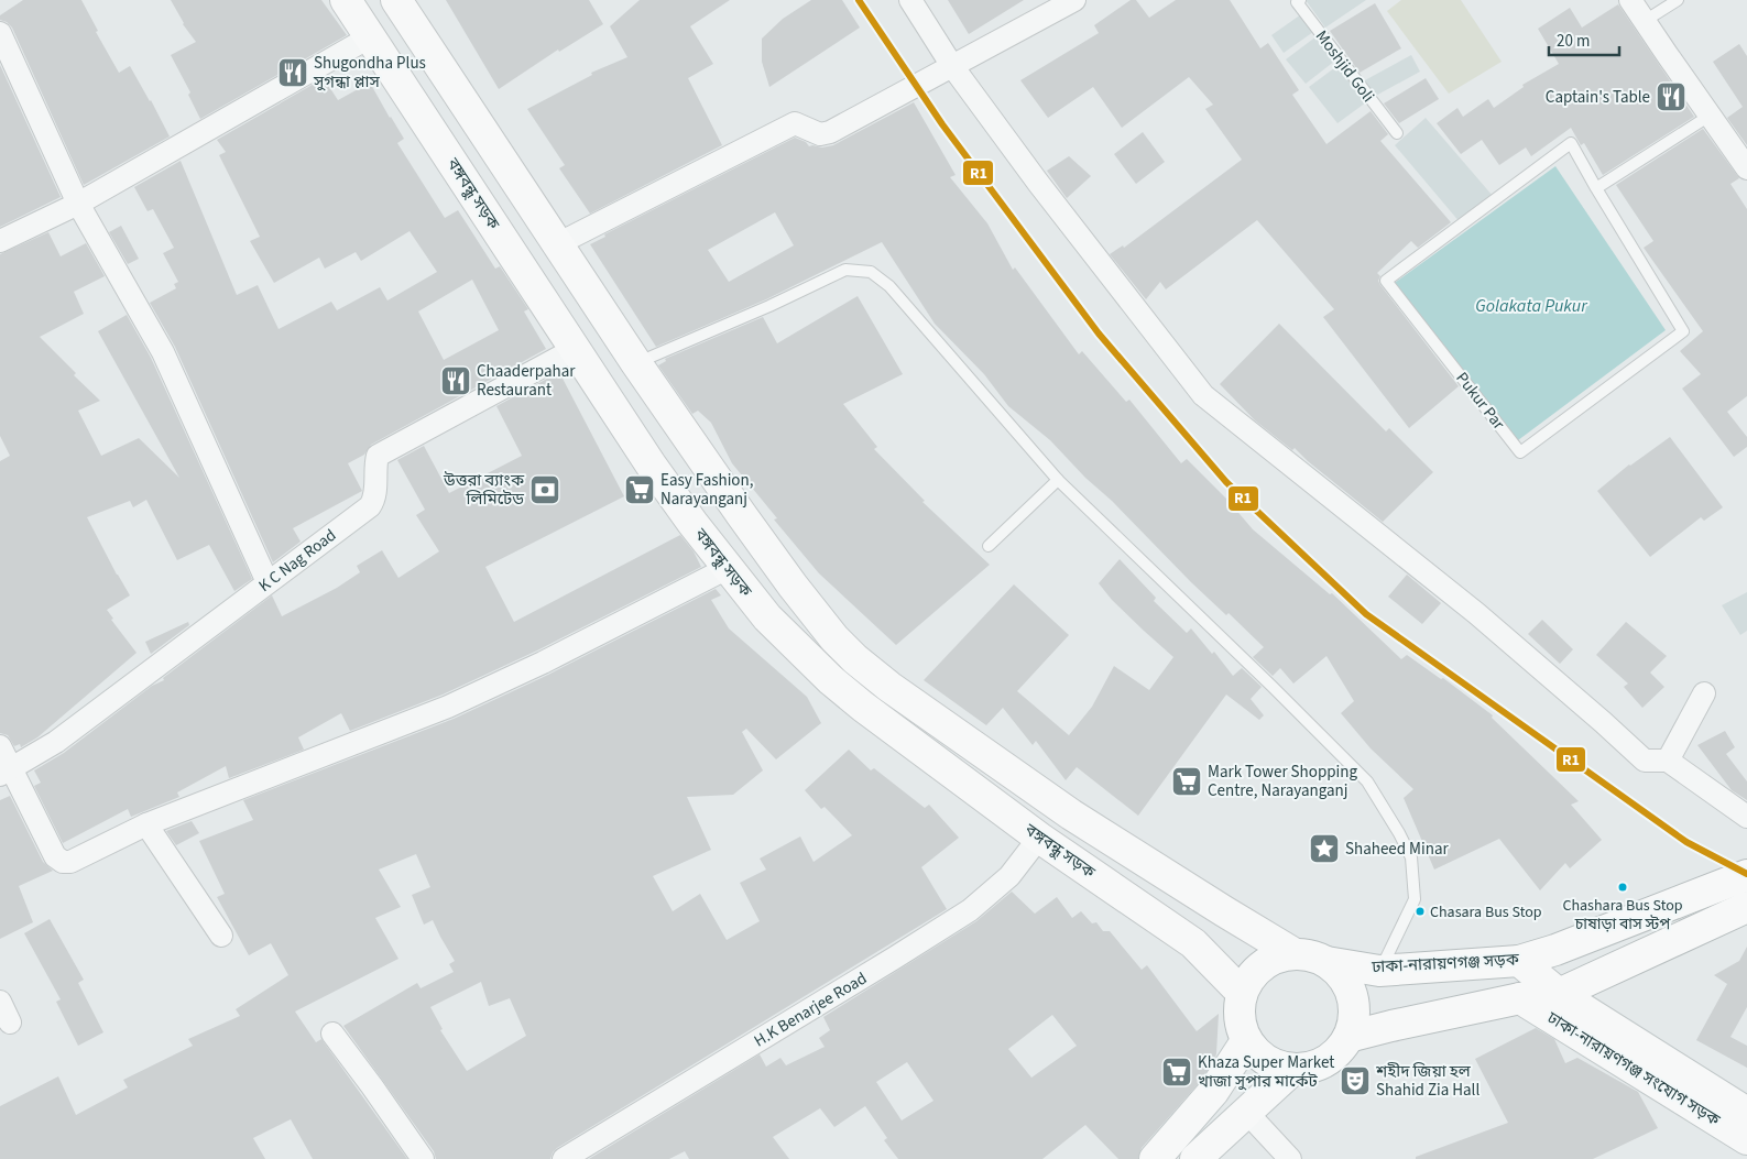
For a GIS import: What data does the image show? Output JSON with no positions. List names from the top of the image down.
{
  "streets": {
    "main road": ["বঙ্গবন্ধু সড়ক", "ঢাকা-নারায়ণগঞ্জ সড়ক", "ঢাকা-নারায়ণগঞ্জ সংযোগ সড়ক"],
    "street": ["K C Nag Road", "H.K Benarjee Road"],
    "lane": ["Moshjid Goli", "Pukur Par"]
  },
  "crossings": [
    ["বঙ্গবন্ধু সড়ক", "K C Nag Road"],
    ["বঙ্গবন্ধু সড়ক", "ঢাকা-নারায়ণগঞ্জ সড়ক"],
    ["বঙ্গবন্ধু সড়ক", "H.K Benarjee Road"],
    ["ঢাকা-নারায়ণগঞ্জ সড়ক", "ঢাকা-নারায়ণগঞ্জ সংযোগ সড়ক"]
  ],
  "water": ["Golakata Pukur"],
  "places": {
    "restaurant": ["Shugondha Plus সুগন্ধা প্লাস", "Captain's Table", "Chaaderpahar Restaurant"],
    "bank": ["উত্তরা ব্যাংক লিমিটেড"],
    "supermarket": ["Easy Fashion, Narayanganj", "Mark Tower Shopping Centre, Narayanganj", "Khaza Super Market খাজা সুপার মার্কেট"],
    "place": ["Shaheed Minar"],
    "other": ["Chashara Bus Stop চাষাড়া বাস স্টপ", "Chasara Bus Stop"],
    "theatre": ["শহীদ জিয়া হল Shahid Zia Hall"]
  },
  "lines": ["transit line R1"],
  "scale_bar": "20 m"
}
